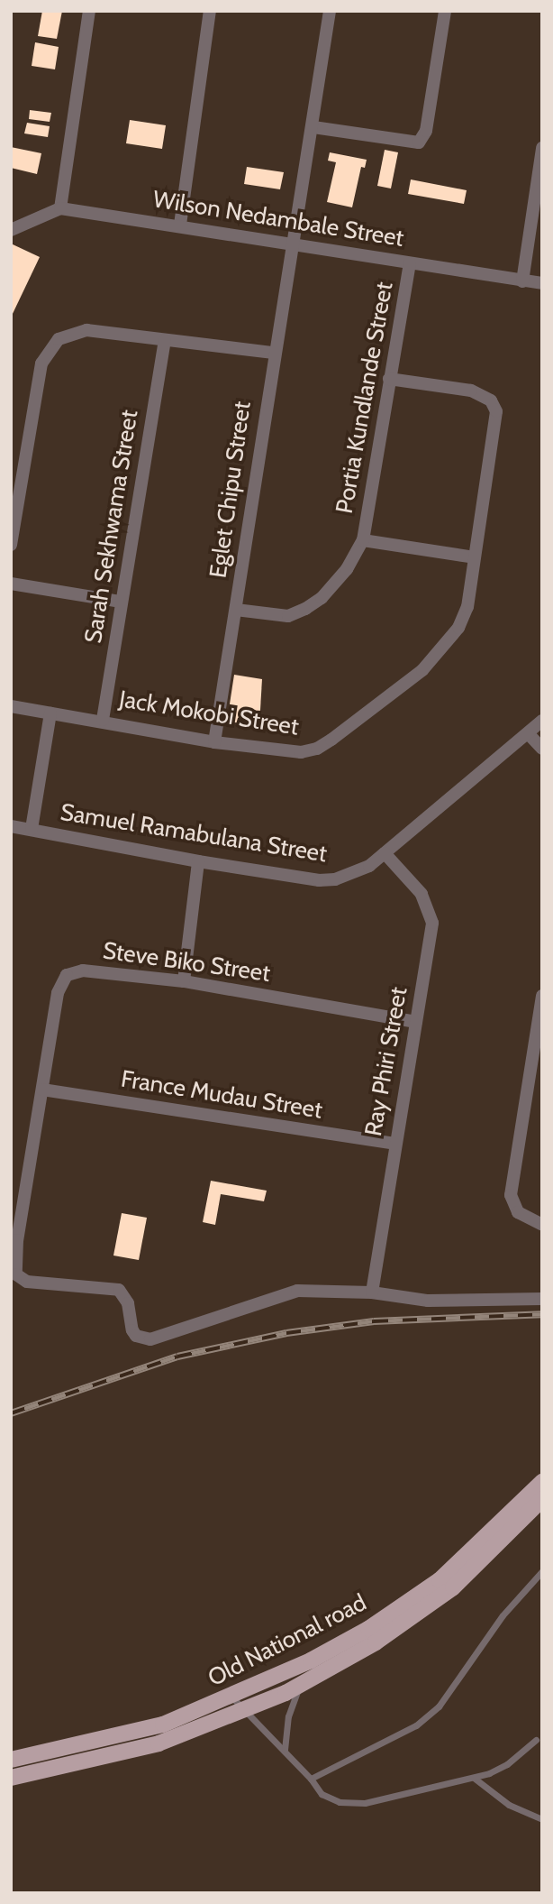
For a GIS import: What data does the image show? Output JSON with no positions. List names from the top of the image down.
{
  "streets": {
    "main road": ["Old National road"],
    "street": [
      "Wilson Nedambale Street",
      "Portia Kundlande Street",
      "Eglet Chipu Street",
      "Sarah Sekhwama Street",
      "Jack Mokobi Street",
      "Samuel Ramabulana Street",
      "Steve Biko Street",
      "Ray Phiri Street",
      "France Mudau Street"
    ]
  },
  "crossings": [
    ["Wilson Nedambale Street", "Portia Kundlande Street"],
    ["Wilson Nedambale Street", "Eglet Chipu Street"],
    ["Portia Kundlande Street", "Jack Mokobi Street"],
    ["Eglet Chipu Street", "Jack Mokobi Street"],
    ["Sarah Sekhwama Street", "Jack Mokobi Street"],
    ["Samuel Ramabulana Street", "Ray Phiri Street"],
    ["Steve Biko Street", "Ray Phiri Street"],
    ["Steve Biko Street", "France Mudau Street"],
    ["Ray Phiri Street", "France Mudau Street"]
  ]
}
